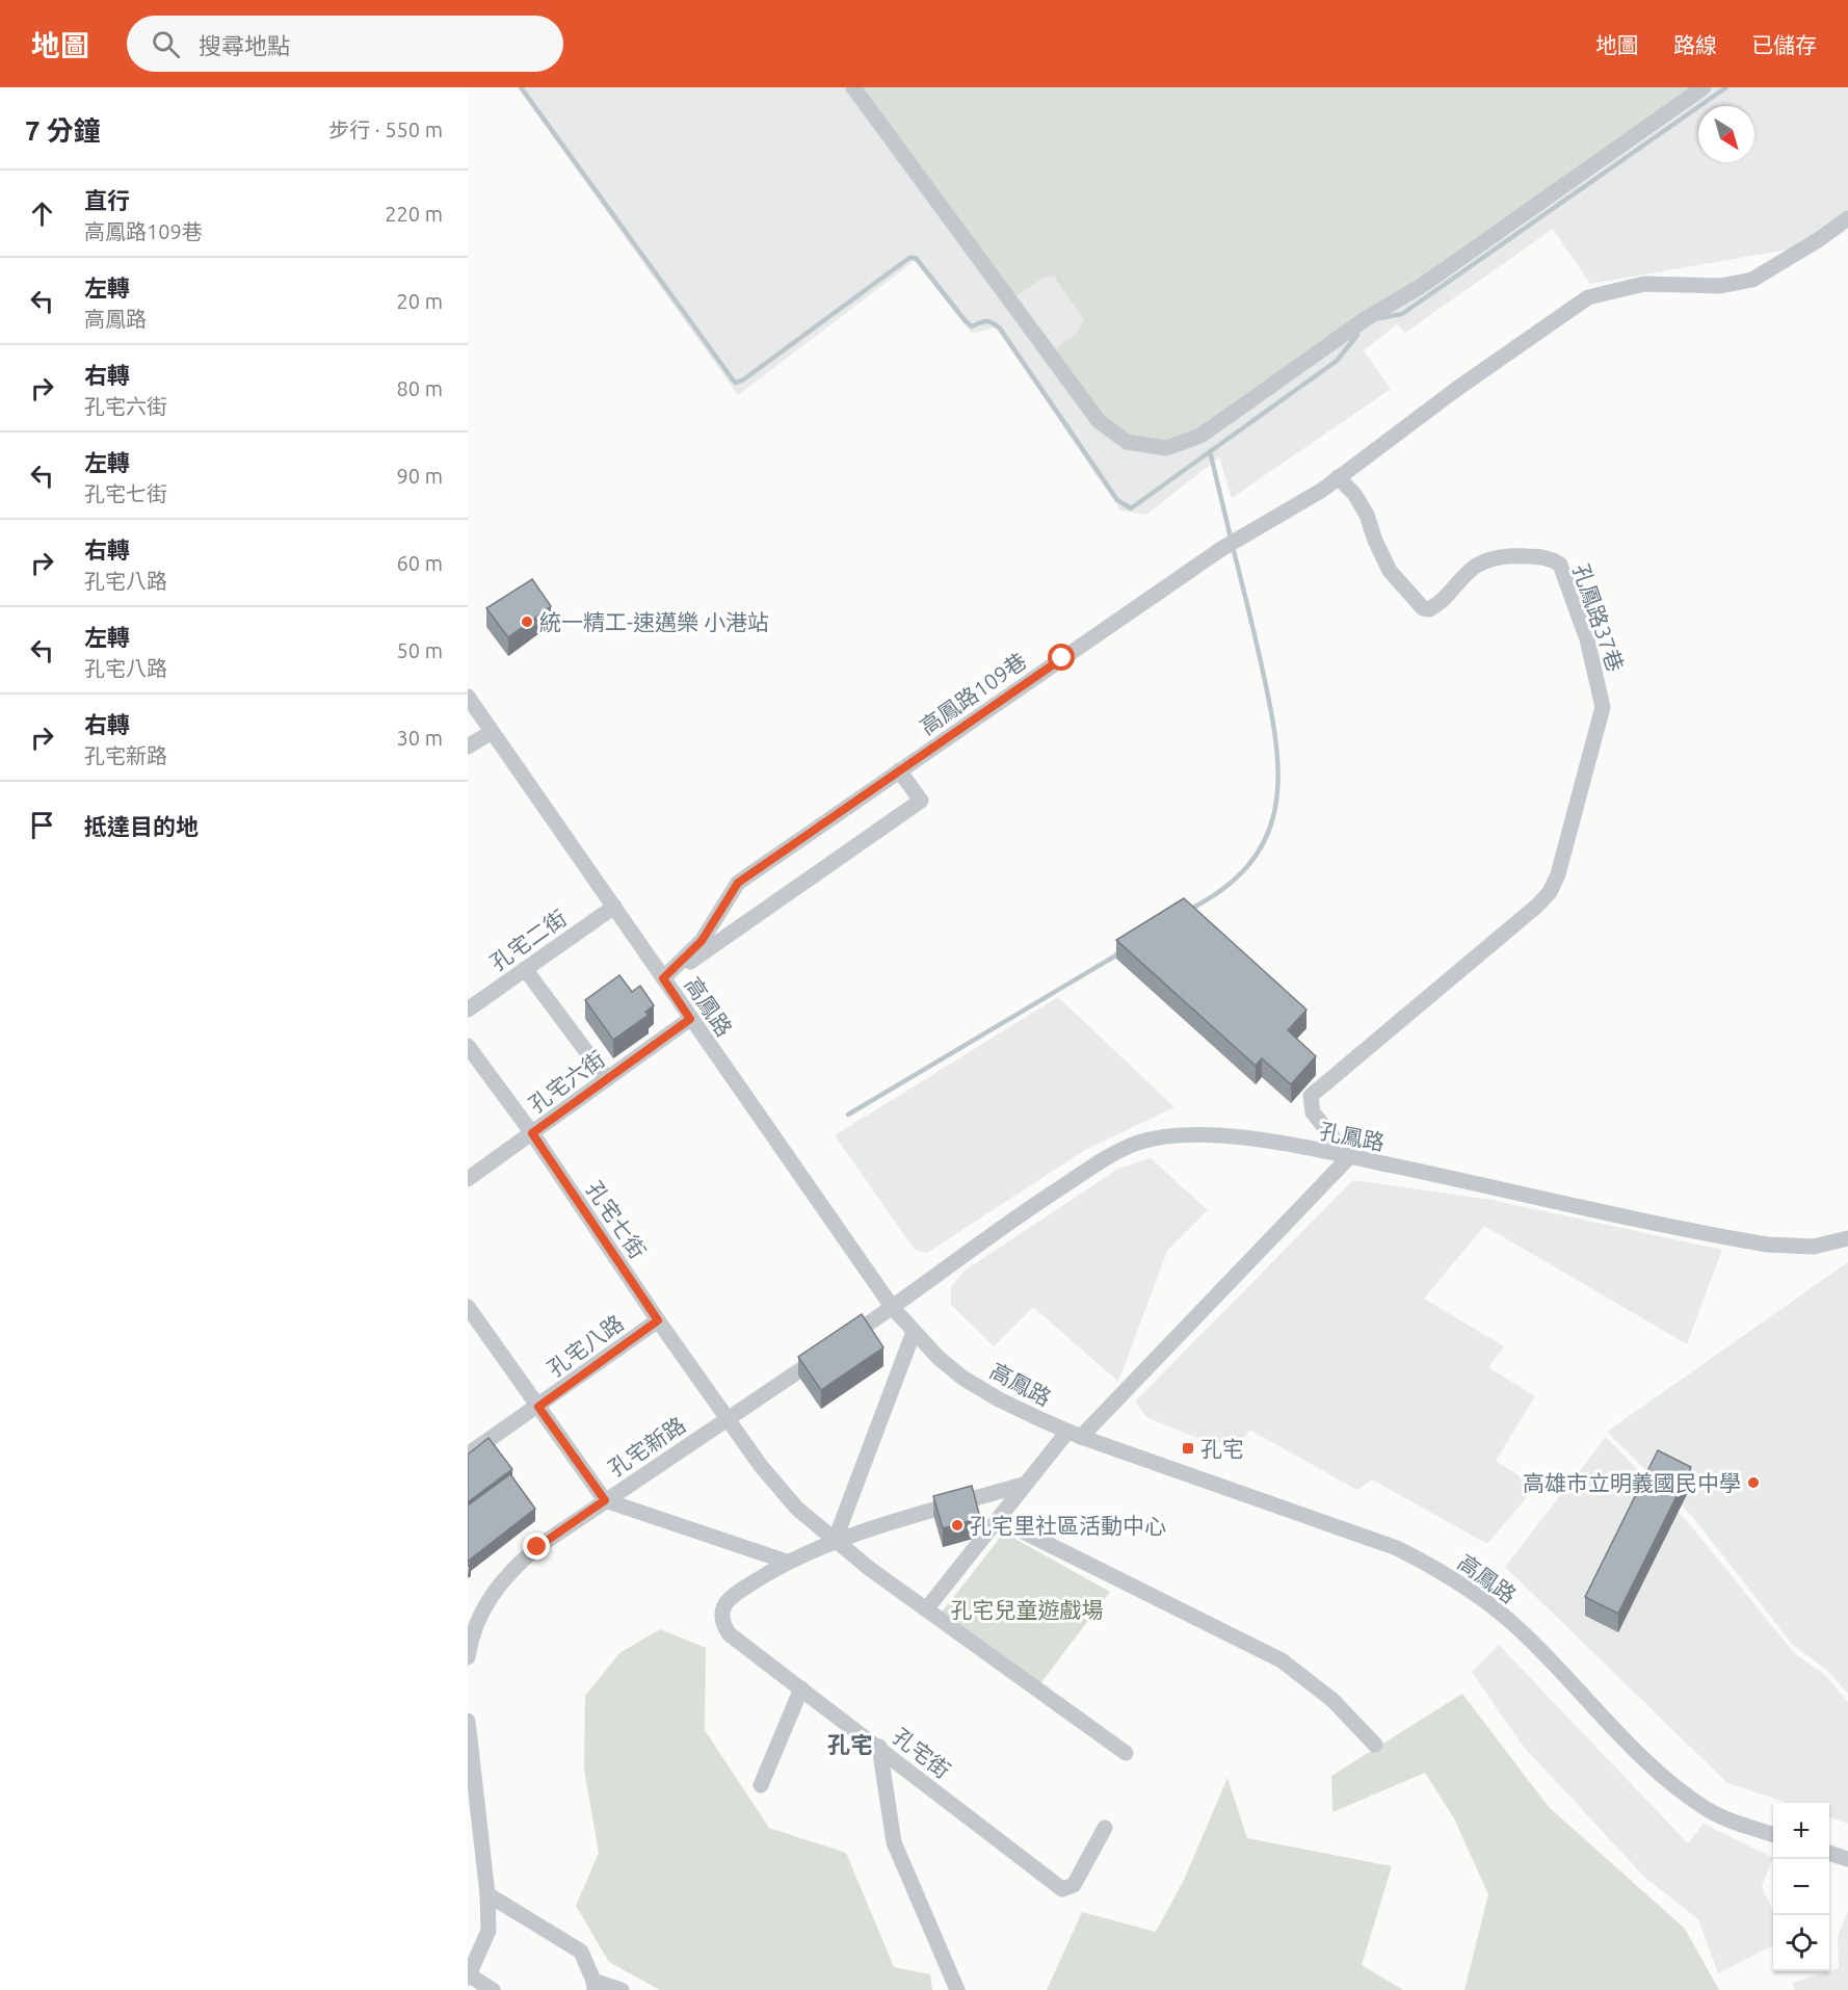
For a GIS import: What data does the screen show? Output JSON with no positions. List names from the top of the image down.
{
  "streets": {
    "street": [
      "孔鳳路37巷",
      "高鳳路109巷",
      "孔宅二街",
      "高鳳路",
      "孔宅六街",
      "孔鳳路",
      "孔宅七街",
      "孔宅八路",
      "孔宅新路",
      "孔宅街"
    ]
  },
  "crossings": [
    ["孔鳳路37巷", "高鳳路109巷"],
    ["孔鳳路37巷", "孔鳳路"],
    ["高鳳路109巷", "高鳳路"],
    ["孔宅二街", "高鳳路"],
    ["高鳳路", "孔宅六街"],
    ["高鳳路", "孔鳳路"],
    ["高鳳路", "孔宅新路"],
    ["孔宅六街", "孔宅七街"],
    ["孔鳳路", "孔宅新路"],
    ["孔宅七街", "孔宅八路"],
    ["孔宅七街", "孔宅新路"],
    ["孔宅八路", "孔宅新路"]
  ],
  "districts": ["孔宅"],
  "parks": ["孔宅兒童遊戲場"],
  "places": {
    "other": ["統一精工-速邁樂 小港站", "高雄市立明義國民中學", "孔宅里社區活動中心"],
    "transit": ["孔宅"]
  },
  "north": "bottom right",
  "page": {
    "header": "地圖",
    "search": "搜尋地點",
    "nav": ["地圖", "路線", "已儲存"],
    "heading": ["7 分鐘", "步行 · 550 m"],
    "list": [
      ["直行", "高鳳路109巷", "220 m"],
      ["左轉", "高鳳路", "20 m"],
      ["右轉", "孔宅六街", "80 m"],
      ["左轉", "孔宅七街", "90 m"],
      ["右轉", "孔宅八路", "60 m"],
      ["左轉", "孔宅八路", "50 m"],
      ["右轉", "孔宅新路", "30 m"],
      "抵達目的地"
    ],
    "map_buttons": ["+", "−"]
  }
}
